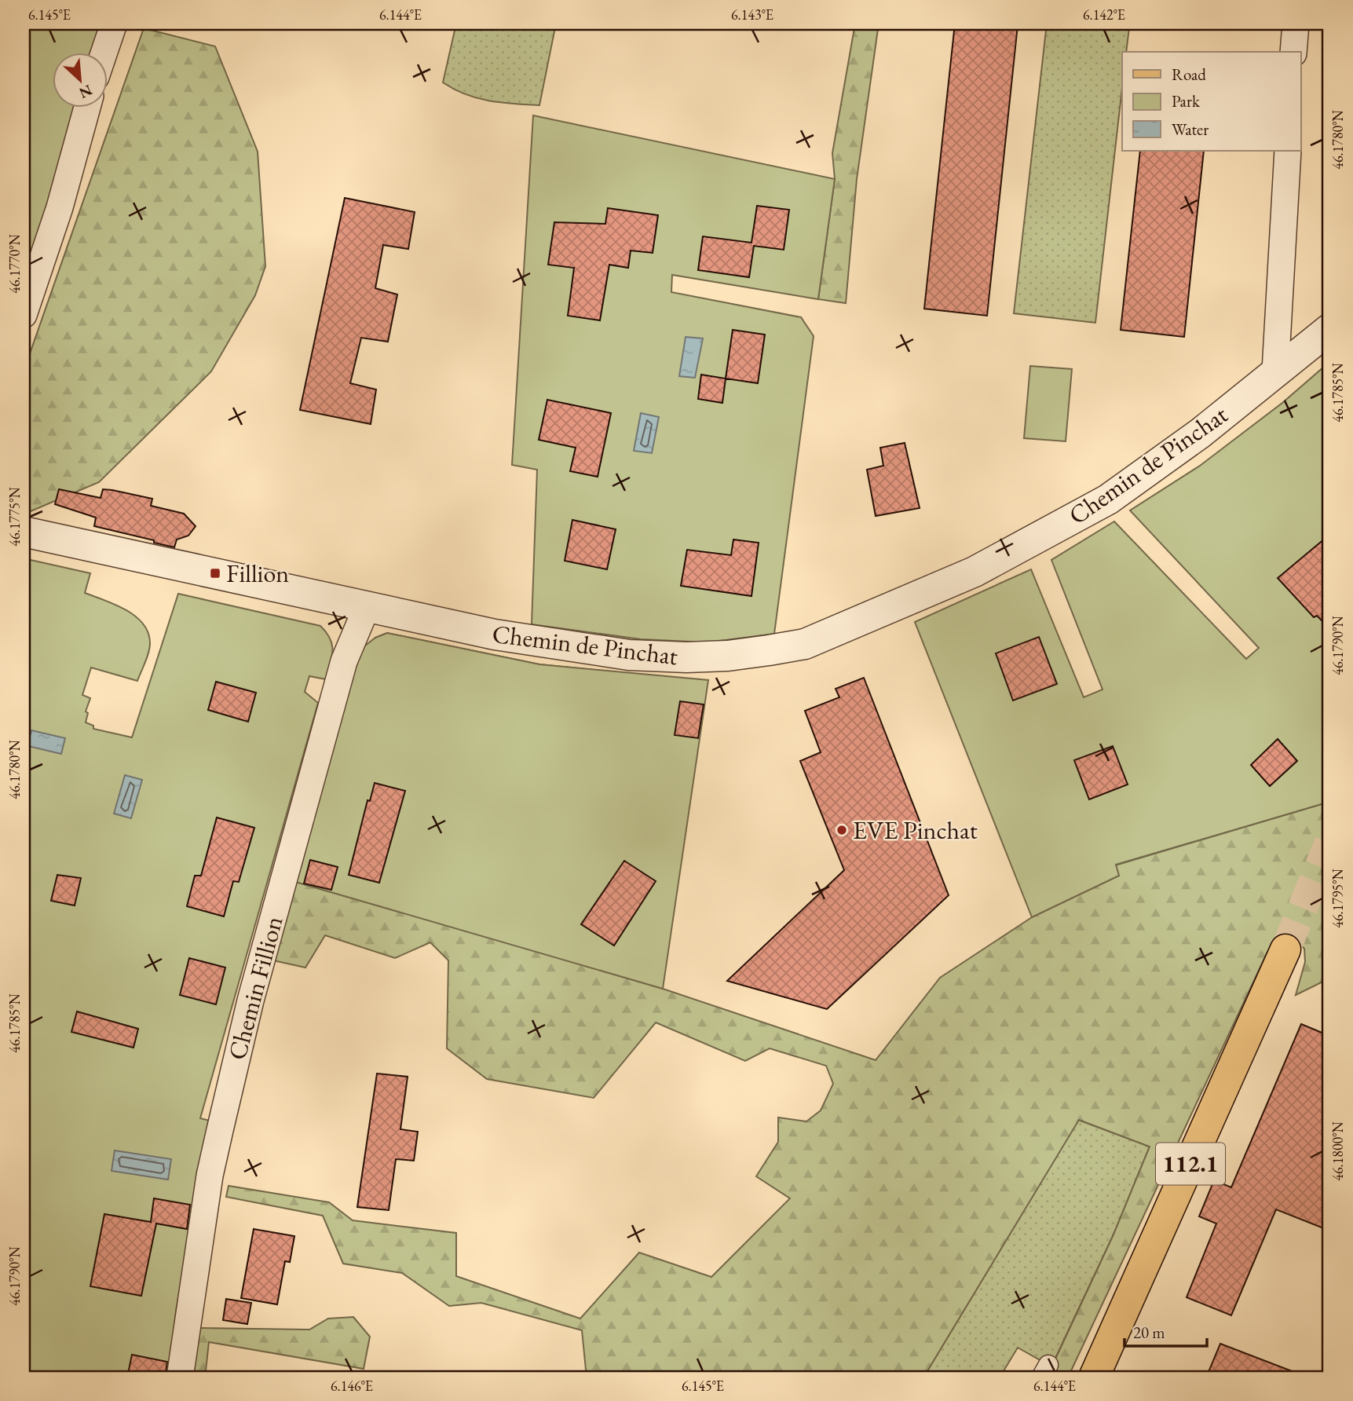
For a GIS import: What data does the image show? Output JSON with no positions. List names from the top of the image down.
{
  "streets": {
    "main road": ["112.1"],
    "street": ["Chemin de Pinchat", "Chemin Fillion"]
  },
  "crossings": [
    ["Chemin de Pinchat", "Chemin Fillion"]
  ],
  "places": {
    "transit": ["Fillion"],
    "other": ["EVE Pinchat"]
  },
  "legend": ["Road", "Park", "Water"],
  "scale_bar": "20 m",
  "north": "bottom right",
  "coordinates": [
    "6.145°E",
    "6.144°E",
    "6.143°E",
    "6.142°E",
    "46.1780°N",
    "46.1770°N",
    "46.1785°N",
    "46.1775°N",
    "46.1790°N",
    "46.1795°N",
    "46.1800°N",
    "6.146°E"
  ]
}
